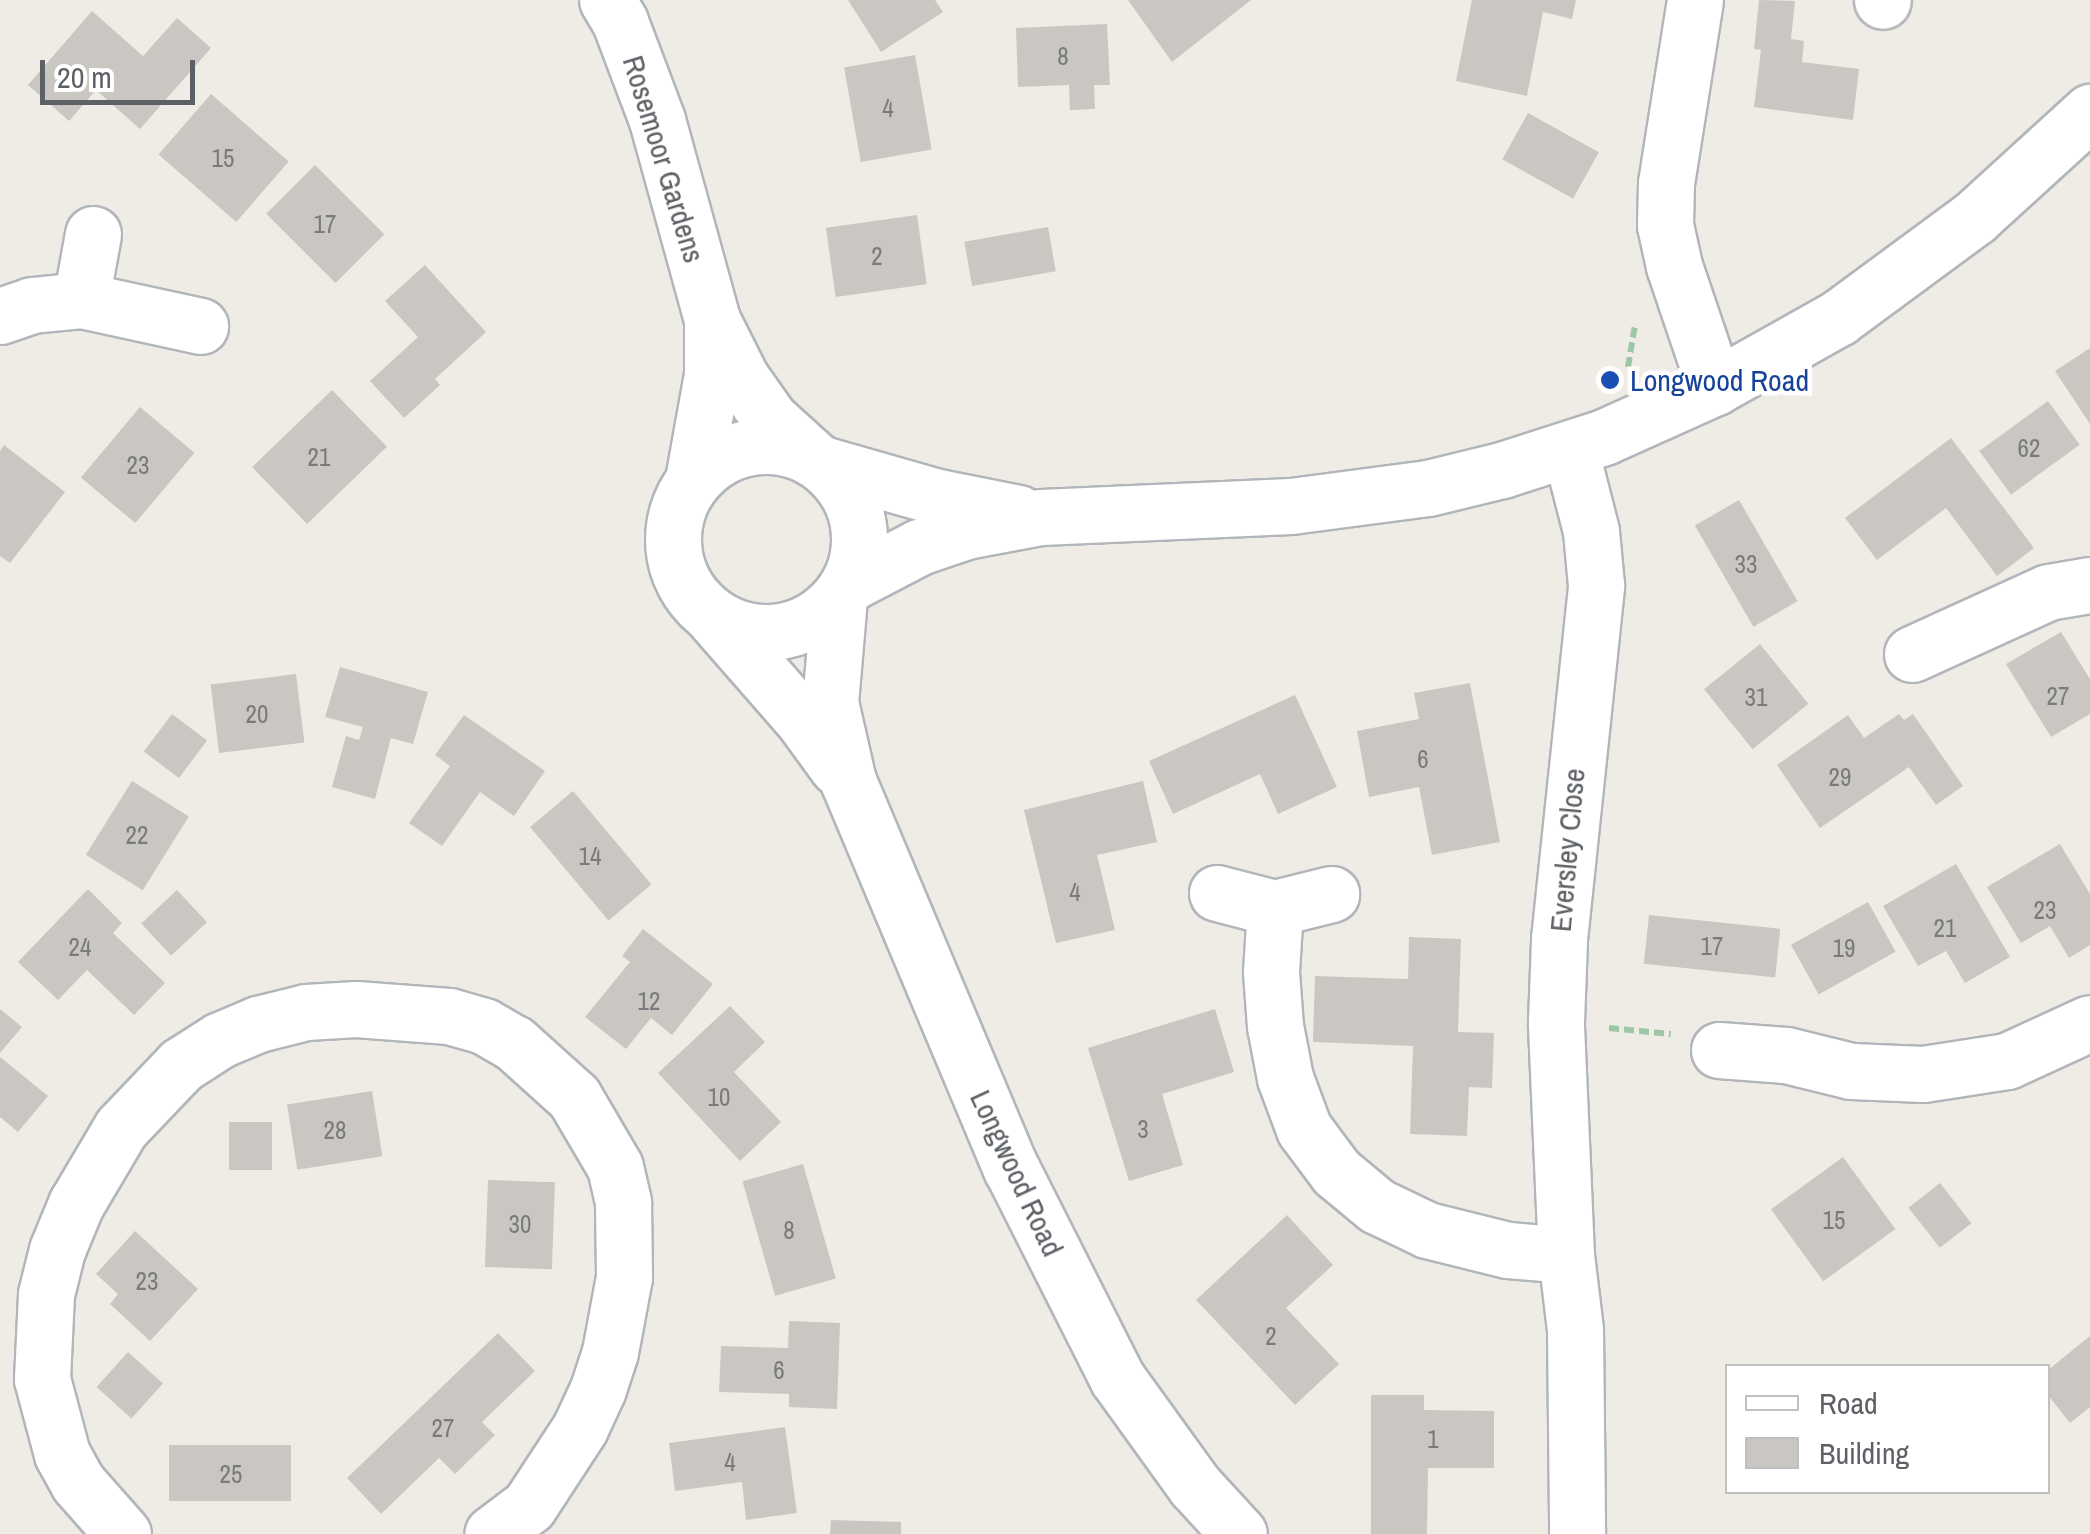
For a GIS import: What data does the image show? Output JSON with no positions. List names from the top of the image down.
{
  "streets": {
    "street": ["Rosemoor Gardens", "Eversley Close", "Longwood Road"]
  },
  "crossings": [
    ["Rosemoor Gardens", "Longwood Road"]
  ],
  "places": ["Longwood Road"],
  "house_numbers": [
    "8",
    "4",
    "15",
    "17",
    "2",
    "62",
    "21",
    "23",
    "33",
    "27",
    "31",
    "20",
    "6",
    "29",
    "22",
    "14",
    "4",
    "23",
    "21",
    "17",
    "24",
    "19",
    "12",
    "10",
    "3",
    "28",
    "15",
    "30",
    "8",
    "23",
    "2",
    "6",
    "27",
    "1",
    "4",
    "25"
  ],
  "legend": ["Road", "Building"],
  "scale_bar": "20 m"
}
